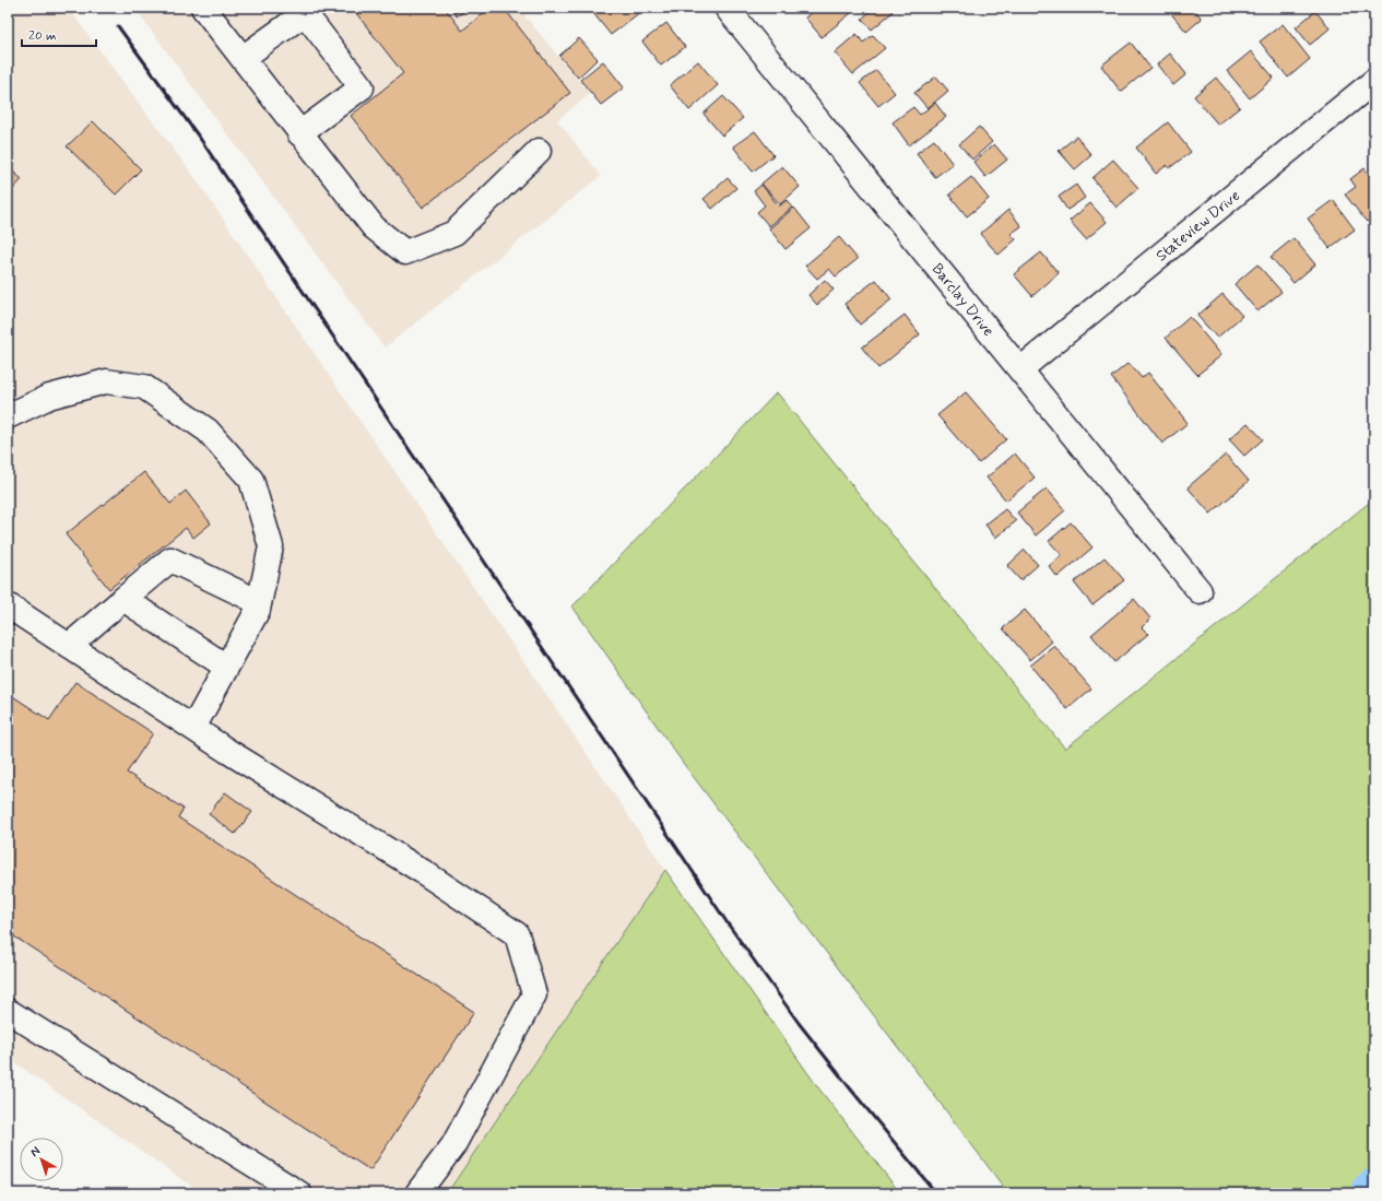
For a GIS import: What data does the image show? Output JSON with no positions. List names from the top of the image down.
{
  "streets": {
    "street": ["Stateview Drive", "Barclay Drive"]
  },
  "crossings": [
    ["Stateview Drive", "Barclay Drive"]
  ],
  "scale_bar": "20 m",
  "north": "top left"
}
